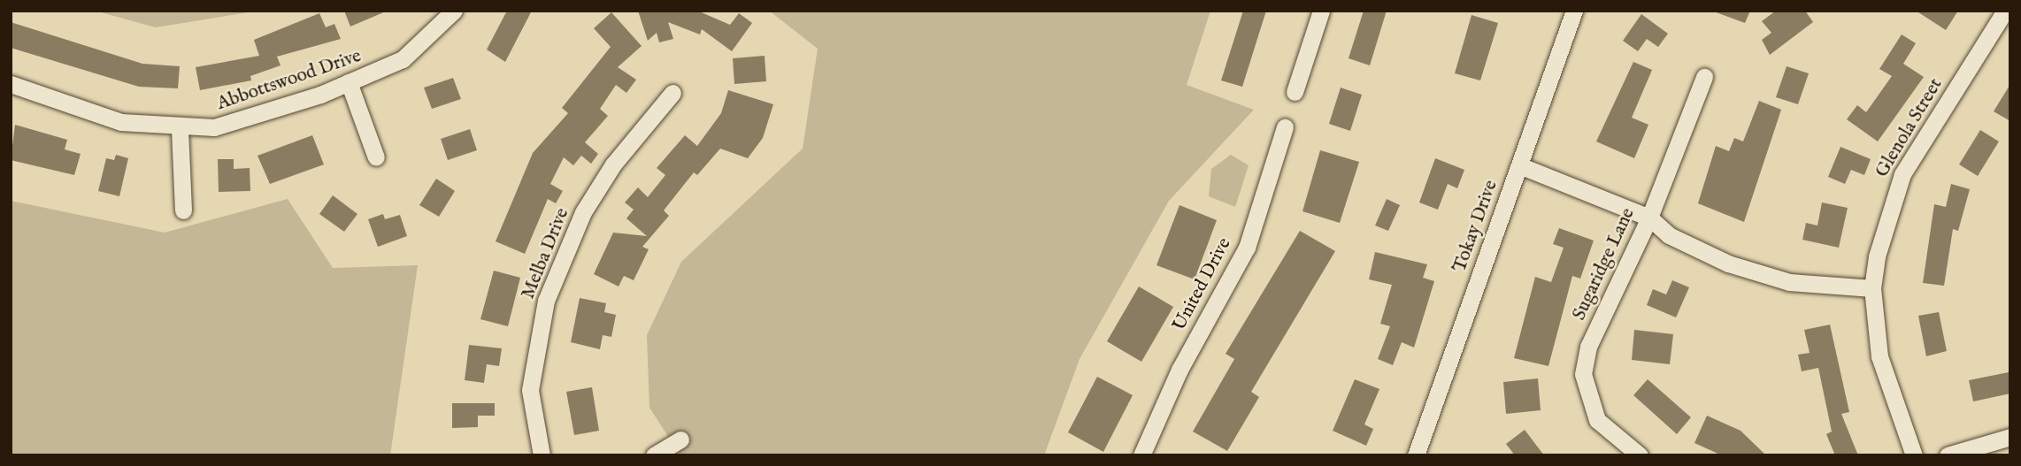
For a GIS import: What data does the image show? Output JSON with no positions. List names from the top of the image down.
{
  "streets": {
    "street": [
      "Abbottswood Drive",
      "Glenola Street",
      "Tokay Drive",
      "Melba Drive",
      "Sugaridge Lane",
      "United Drive"
    ]
  }
}
